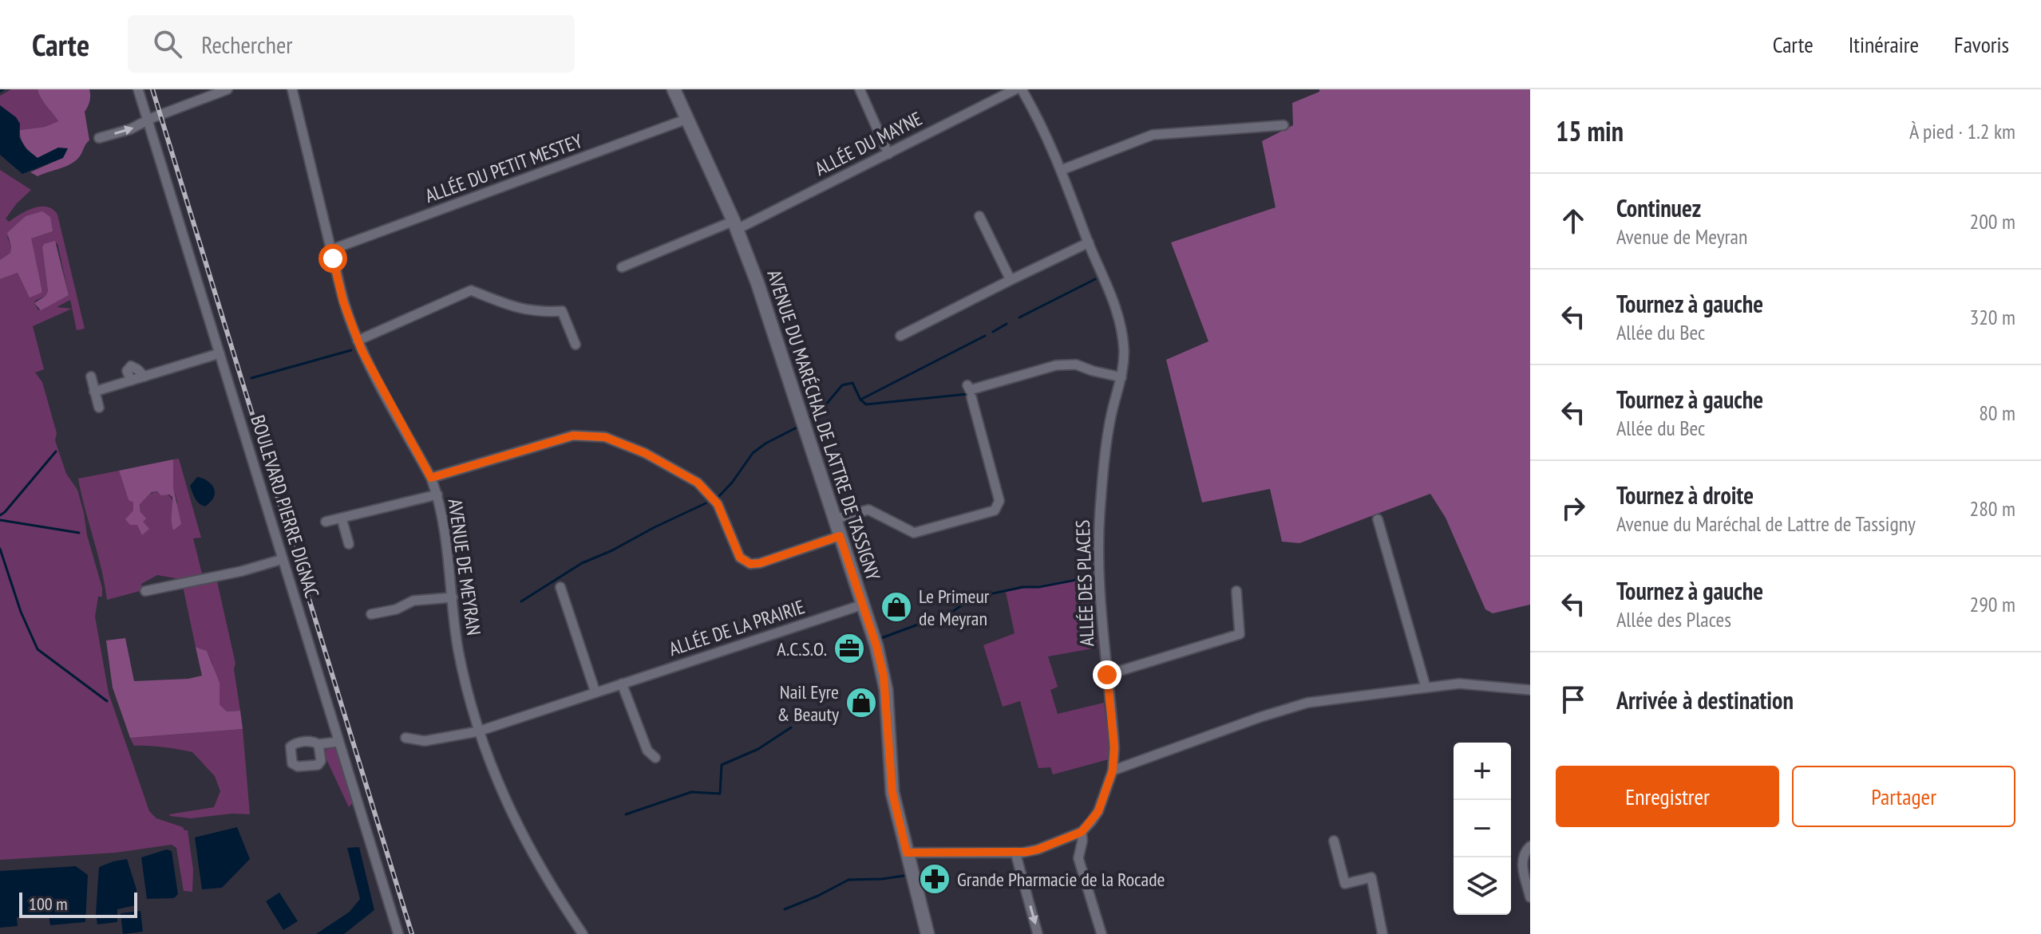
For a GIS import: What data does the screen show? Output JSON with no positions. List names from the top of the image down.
{
  "streets": {
    "main road": ["AVENUE DU MARÉCHAL DE LATTRE DE TASSIGNY"],
    "street": [
      "ALLÉE DU MAYNE",
      "ALLÉE DU PETIT MESTEY",
      "BOULEVARD PIERRE DIGNAC",
      "AVENUE DE MEYRAN",
      "ALLÉE DES PLACES",
      "ALLÉE DE LA PRAIRIE"
    ]
  },
  "crossings": [
    ["ALLÉE DU MAYNE", "AVENUE DU MARÉCHAL DE LATTRE DE TASSIGNY"],
    ["ALLÉE DU PETIT MESTEY", "AVENUE DU MARÉCHAL DE LATTRE DE TASSIGNY"],
    ["ALLÉE DU PETIT MESTEY", "AVENUE DE MEYRAN"],
    ["AVENUE DU MARÉCHAL DE LATTRE DE TASSIGNY", "ALLÉE DE LA PRAIRIE"],
    ["AVENUE DE MEYRAN", "ALLÉE DE LA PRAIRIE"]
  ],
  "places": {
    "shop": ["Le Primeur de Meyran", "Nail Eyre & Beauty"],
    "office": ["A.C.S.O."],
    "pharmacy": ["Grande Pharmacie de la Rocade"]
  },
  "scale_bar": "100 m",
  "page": {
    "header": "Carte",
    "search": "Rechercher",
    "nav": ["Carte", "Itinéraire", "Favoris"],
    "heading": ["15 min", "À pied · 1.2 km"],
    "list": [
      ["Continuez", "Avenue de Meyran", "200 m"],
      ["Tournez à gauche", "Allée du Bec", "320 m"],
      ["Tournez à gauche", "Allée du Bec", "80 m"],
      ["Tournez à droite", "Avenue du Maréchal de Lattre de Tassigny", "280 m"],
      ["Tournez à gauche", "Allée des Places", "290 m"],
      "Arrivée à destination"
    ],
    "map_buttons": ["+", "−"],
    "buttons": ["Enregistrer", "Partager"],
    "scale": "100 m"
  }
}
